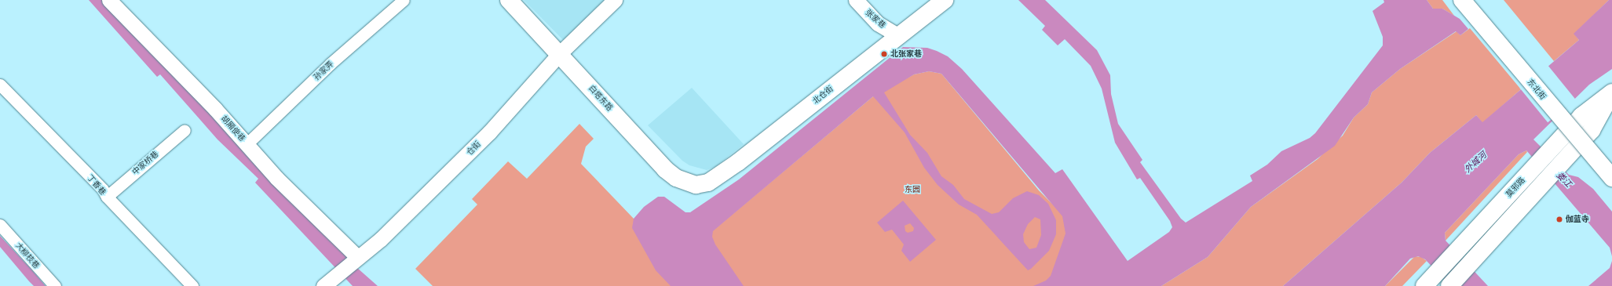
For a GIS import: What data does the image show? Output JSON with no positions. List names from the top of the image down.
{
  "streets": {
    "main road": [
      "东北街",
      "北仓街",
      "白塔东路",
      "莫邪路"
    ],
    "street": [
      "张家巷",
      "孙家弄",
      "胡厢使巷",
      "仓街",
      "中家桥巷",
      "丁香巷",
      "大柳枝巷"
    ]
  },
  "crossings": [
    ["张家巷", "北仓街"],
    ["孙家弄", "胡厢使巷"],
    ["北仓街", "白塔东路"],
    ["白塔东路", "仓街"],
    ["胡厢使巷", "仓街"],
    ["中家桥巷", "丁香巷"]
  ],
  "water": ["外城河", "娄江"],
  "parks": ["东园"],
  "places": ["北张家巷", "伽蓝寺"]
}
